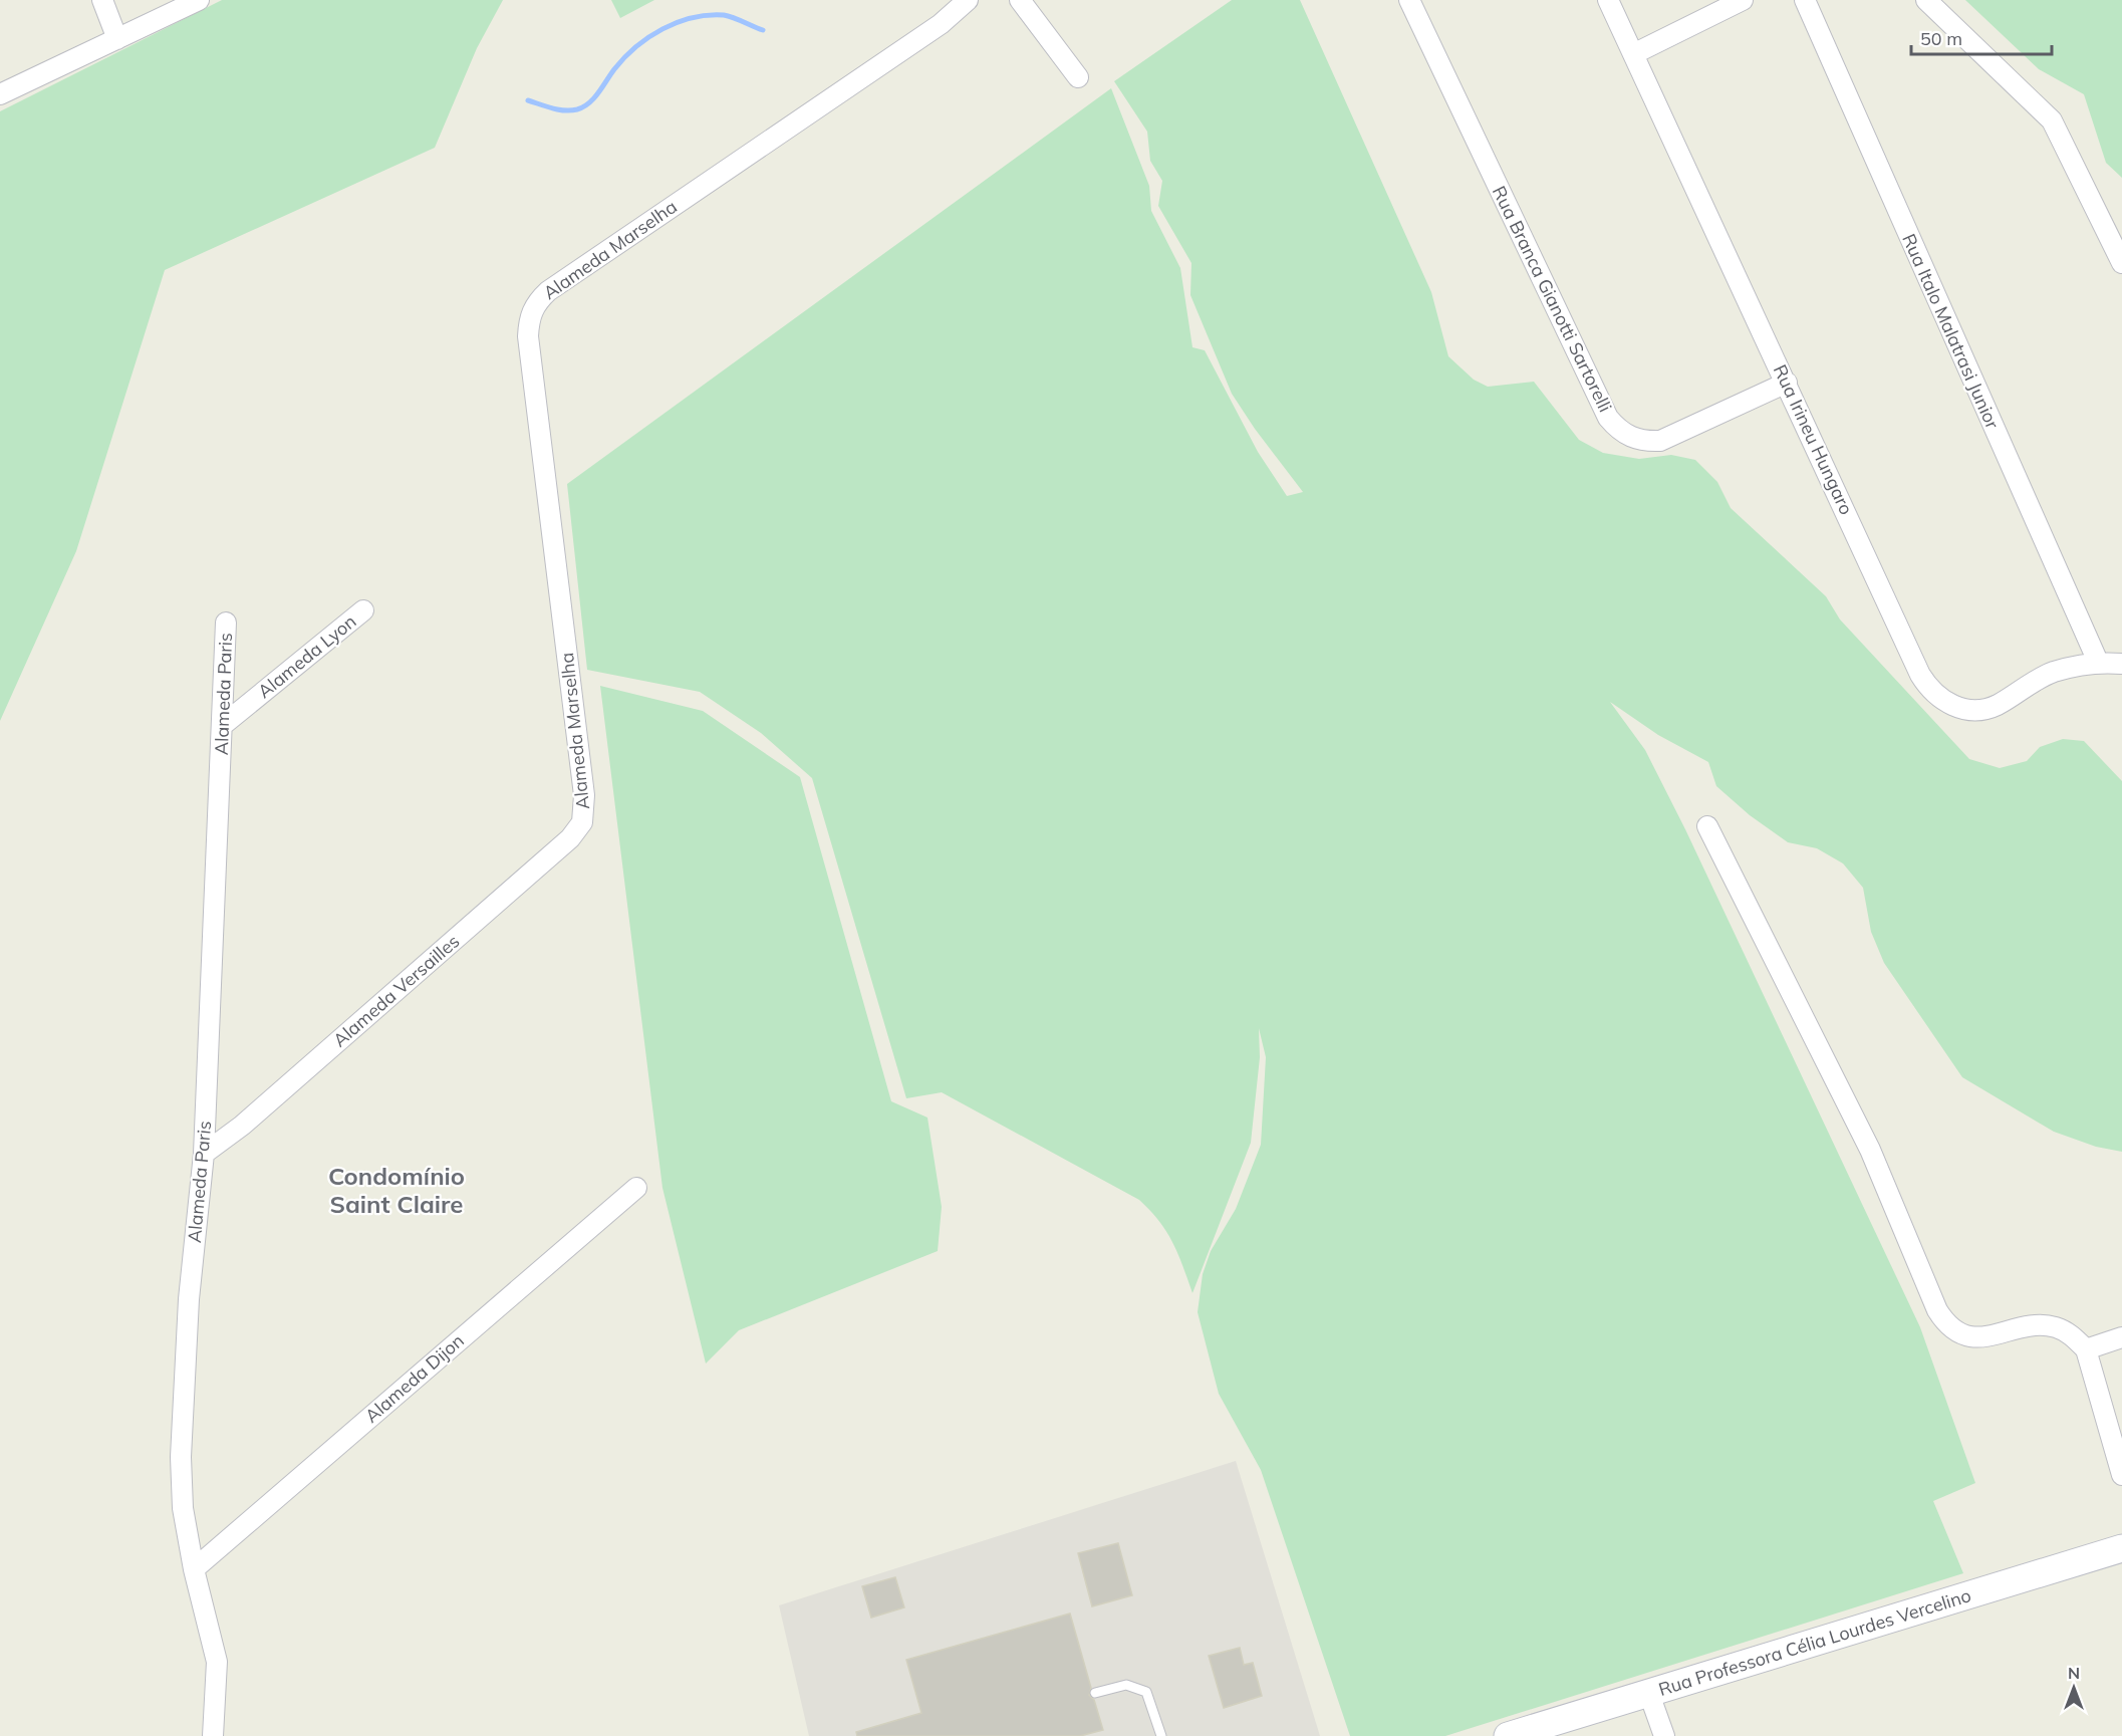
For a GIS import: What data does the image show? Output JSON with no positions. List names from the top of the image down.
{
  "streets": {
    "main road": ["Rua Professora Célia Lourdes Vercelino"],
    "street": [
      "Alameda Marselha",
      "Rua Branca Gianotti Sartorelli",
      "Rua Italo Malatrasi Junior",
      "Rua Irineu Hungaro",
      "Alameda Lyon",
      "Alameda Paris",
      "Alameda Versailles",
      "Alameda Dijon"
    ]
  },
  "crossings": [
    ["Alameda Marselha", "Alameda Versailles"],
    ["Rua Branca Gianotti Sartorelli", "Rua Irineu Hungaro"],
    ["Rua Italo Malatrasi Junior", "Rua Irineu Hungaro"],
    ["Alameda Lyon", "Alameda Paris"],
    ["Alameda Paris", "Alameda Versailles"],
    ["Alameda Paris", "Alameda Dijon"]
  ],
  "districts": ["Condomínio Saint Claire"],
  "scale_bar": "50 m",
  "north": "top"
}
